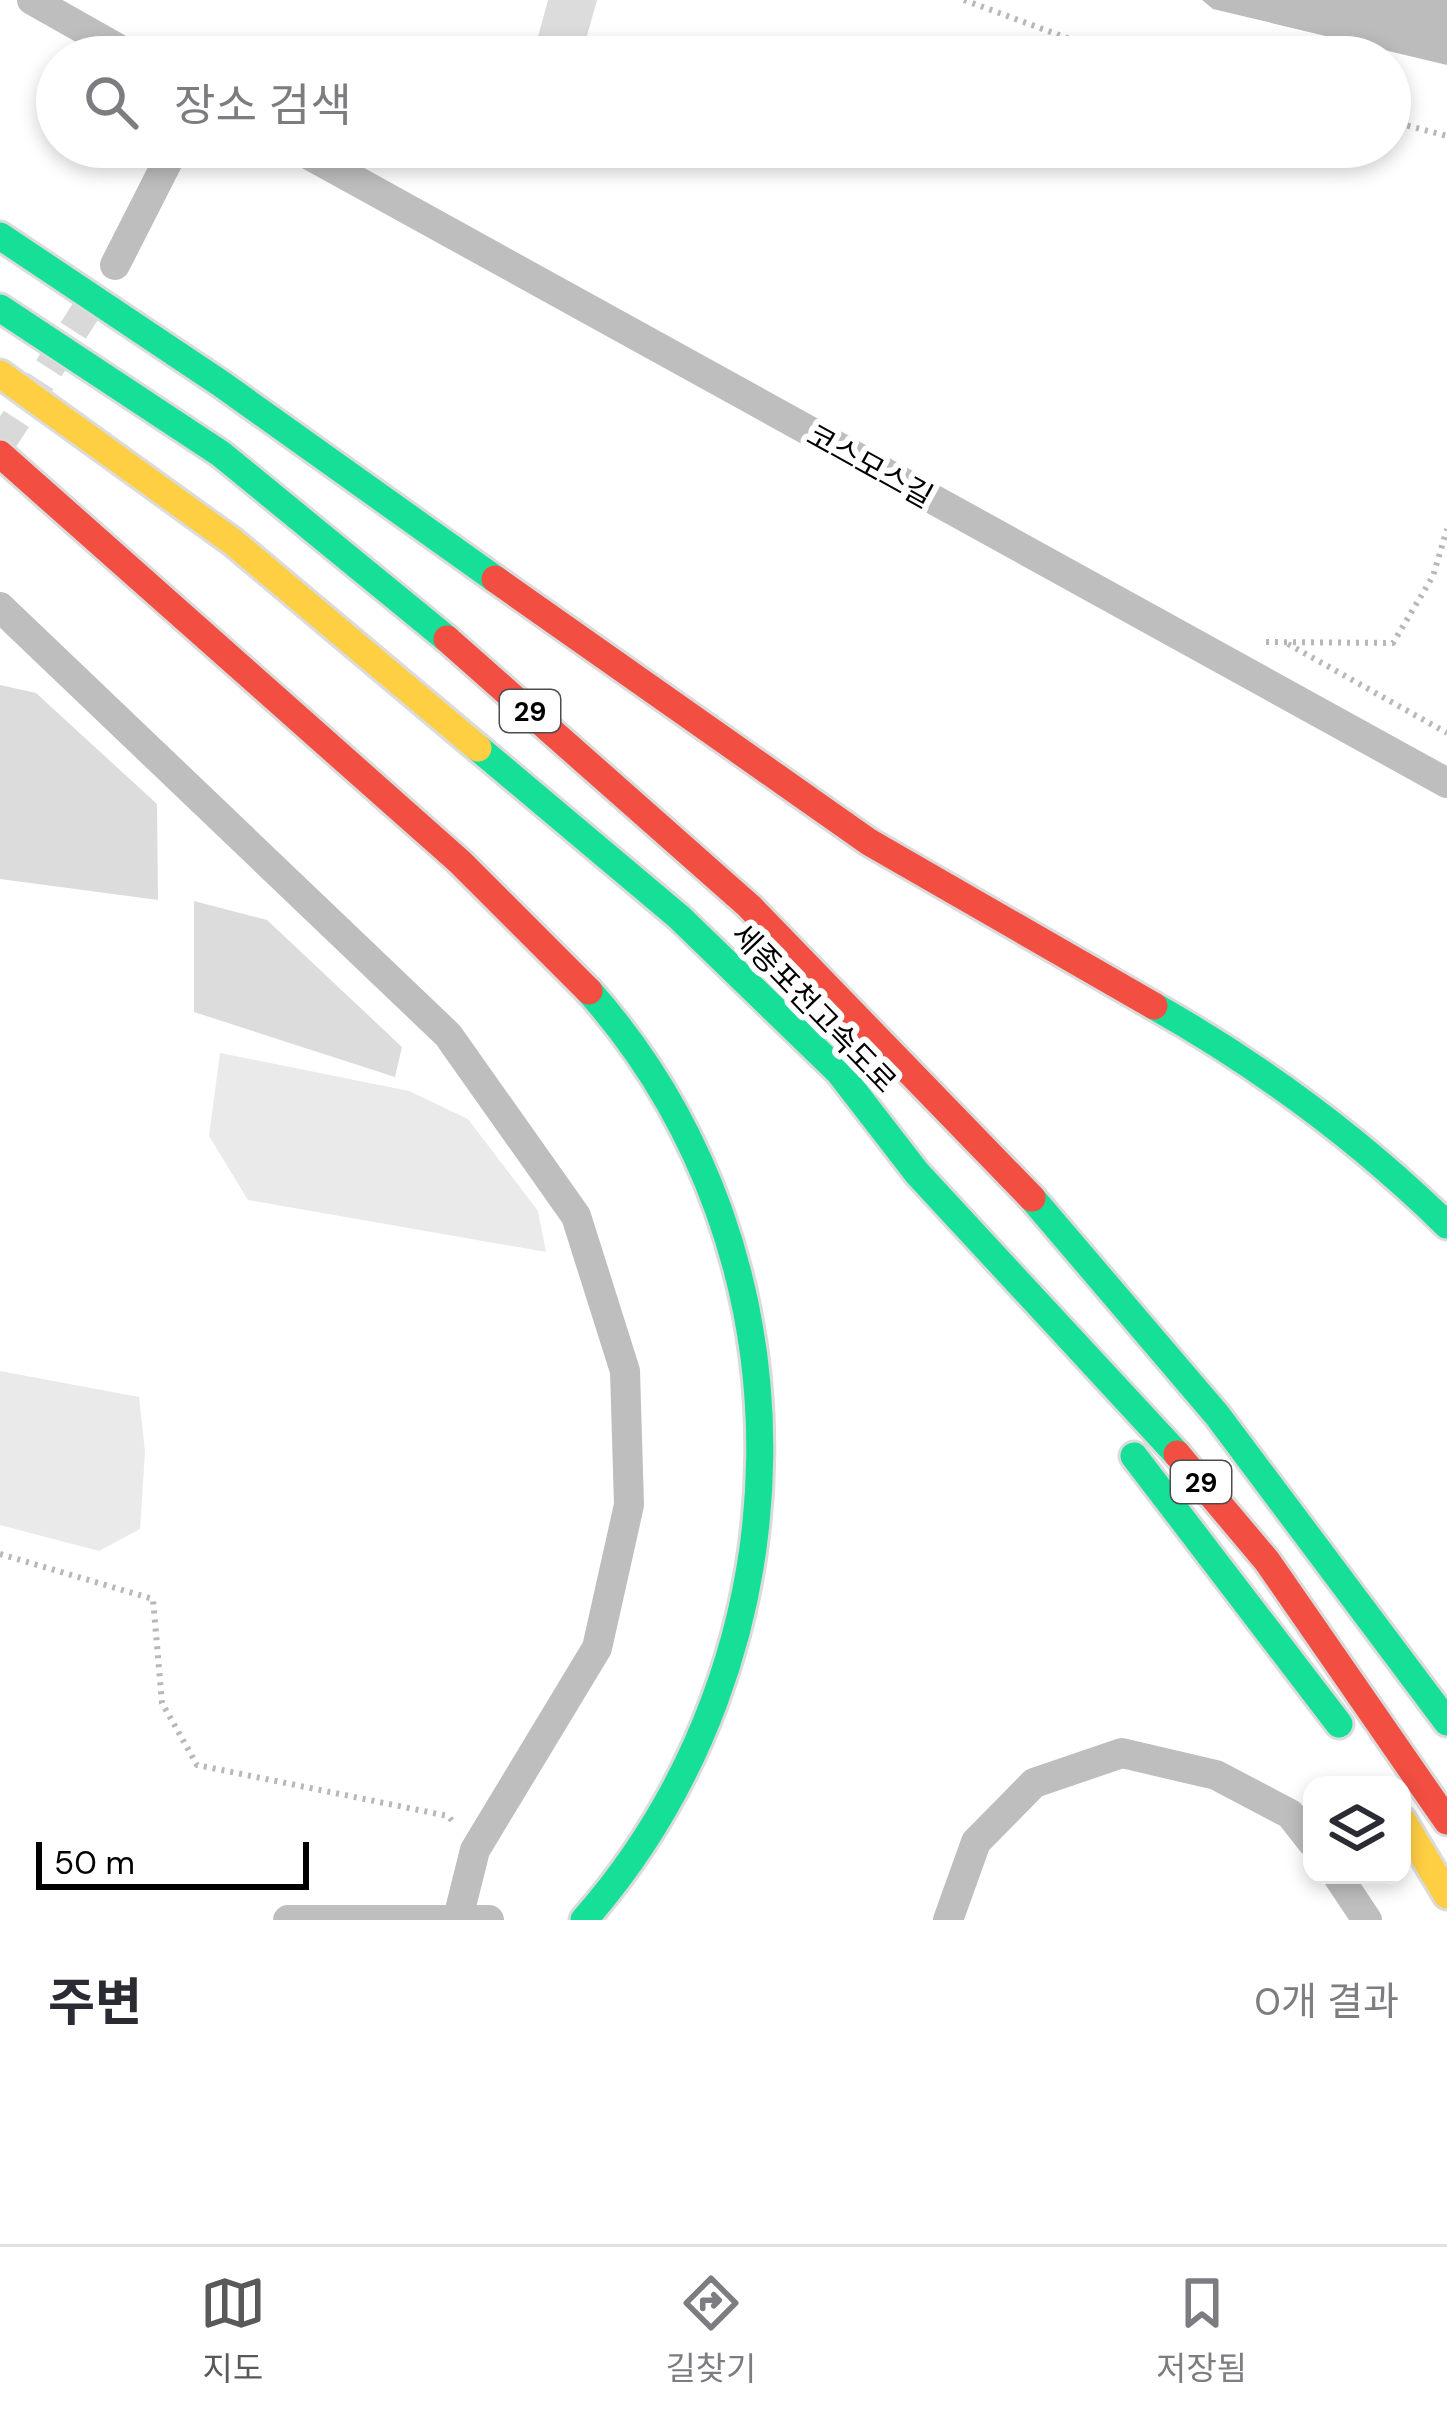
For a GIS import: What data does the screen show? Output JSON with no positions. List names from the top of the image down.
{
  "streets": {
    "highway": ["29", "세종포천고속도로"],
    "street": ["코스모스길"]
  },
  "scale_bar": "50 m",
  "page": {
    "search": "장소 검색",
    "scale": "50 m",
    "heading": ["주변", "0개 결과"],
    "nav": ["지도", "길찾기", "저장됨"]
  }
}
